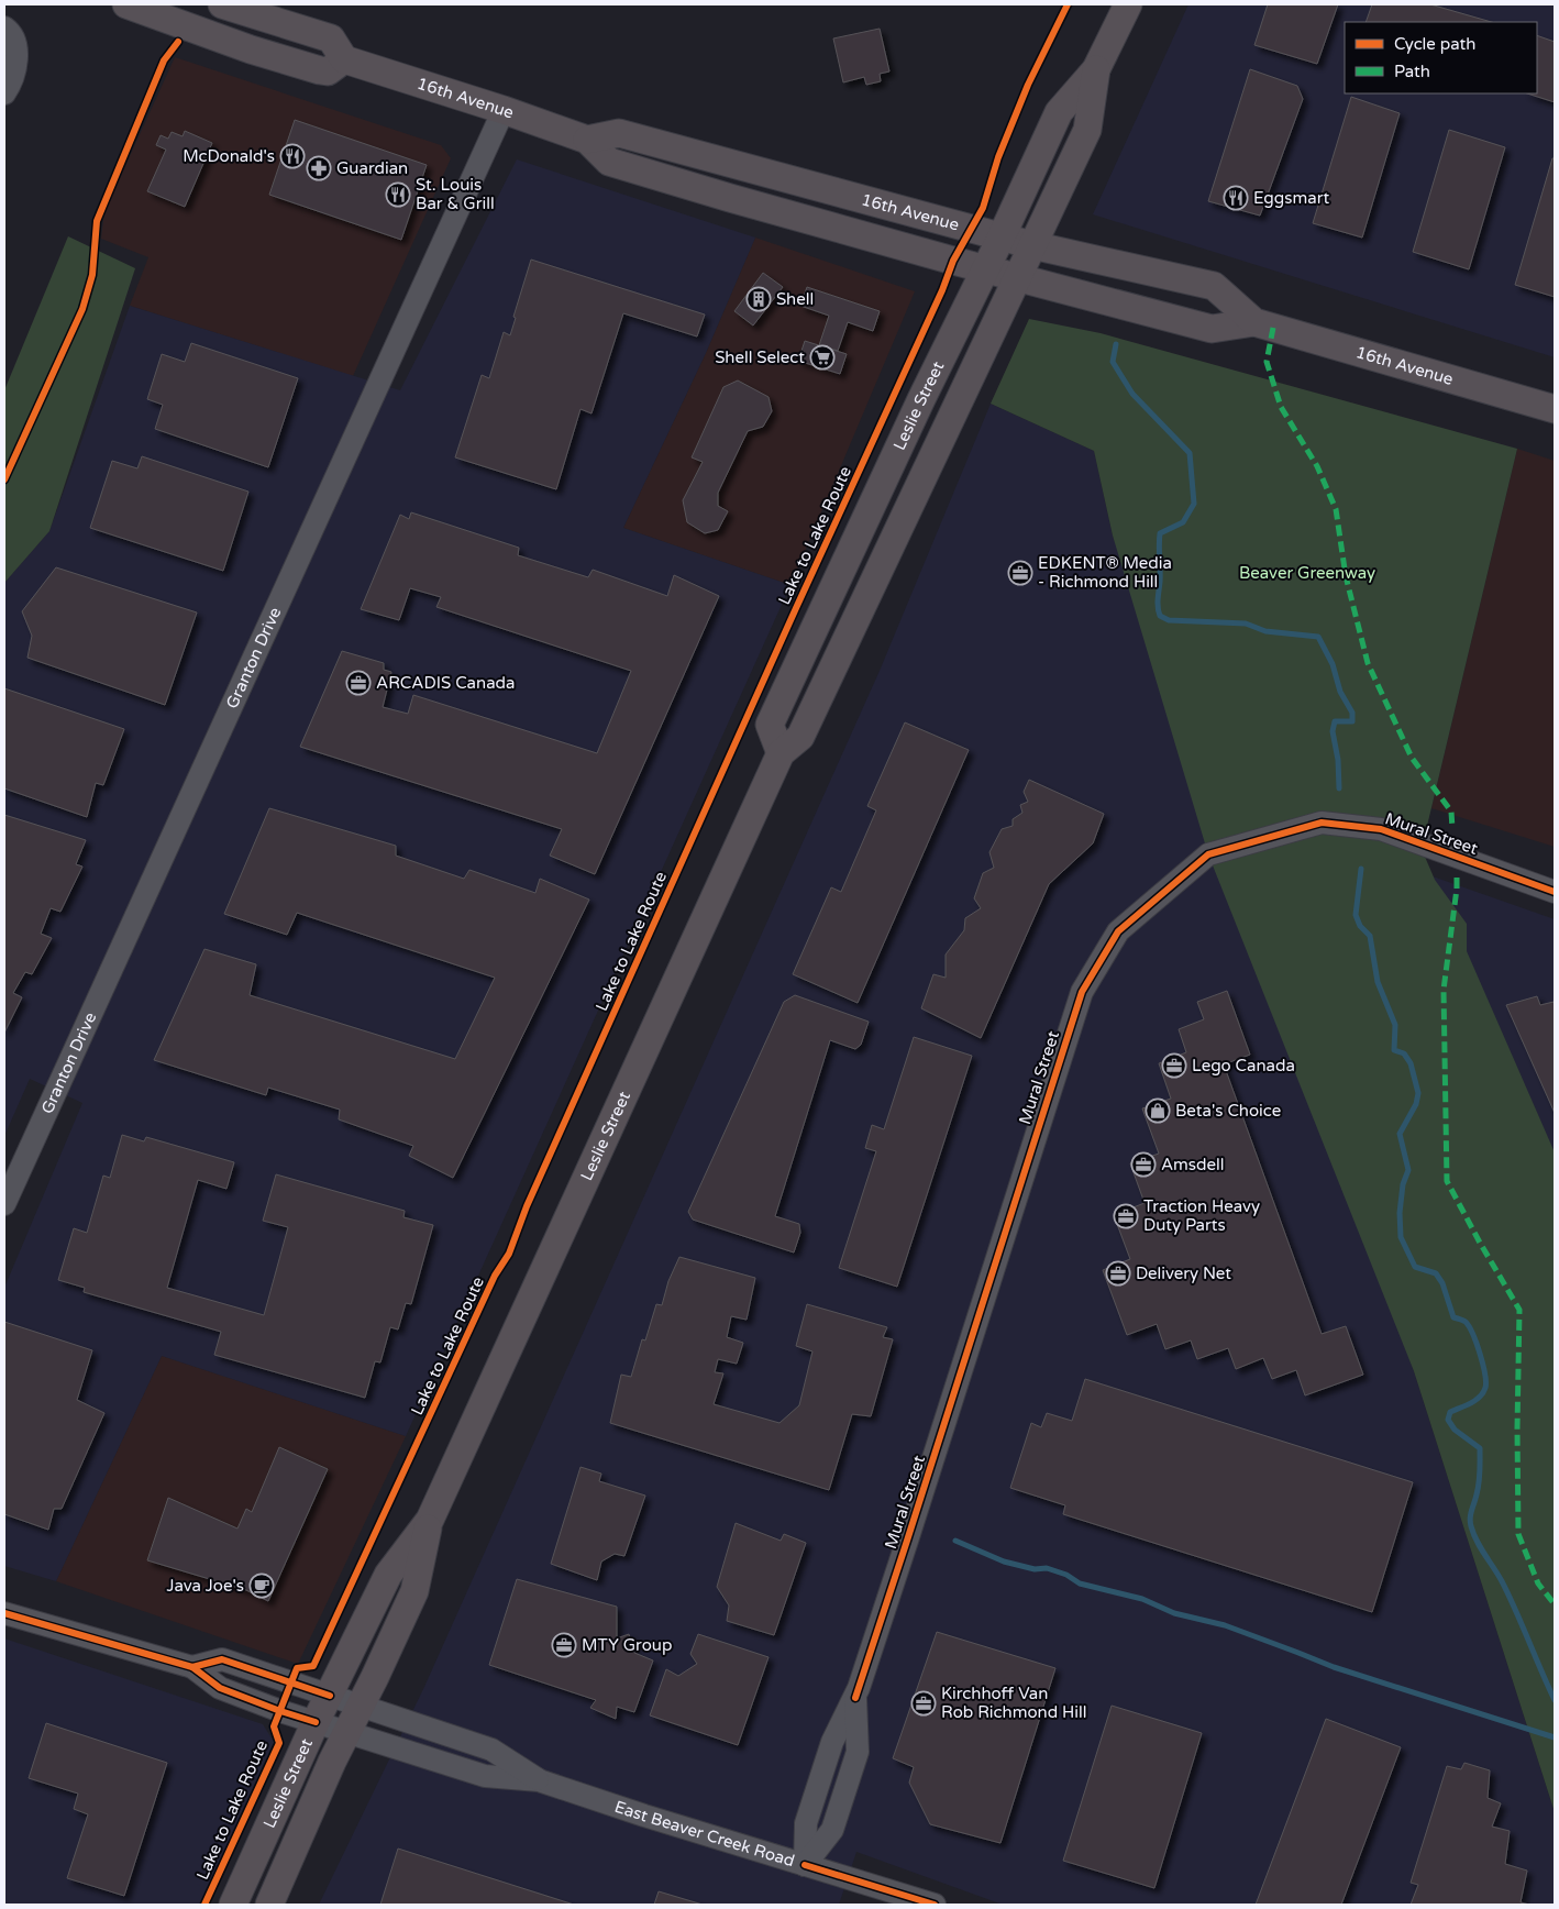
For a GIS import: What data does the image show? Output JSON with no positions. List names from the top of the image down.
{
  "streets": {
    "main road": ["16th Avenue", "Leslie Street"],
    "street": ["Granton Drive", "Mural Street", "East Beaver Creek Road"],
    "cycle path": ["Lake to Lake Route"]
  },
  "crossings": [
    ["16th Avenue", "Leslie Street"],
    ["16th Avenue", "Granton Drive"],
    ["Leslie Street", "East Beaver Creek Road"],
    ["Mural Street", "East Beaver Creek Road"]
  ],
  "parks": ["Beaver Greenway"],
  "places": {
    "restaurant": ["McDonald's", "St. Louis Bar & Grill", "Eggsmart"],
    "pharmacy": ["Guardian"],
    "building": ["Shell"],
    "supermarket": ["Shell Select"],
    "office": [
      "EDKENT® Media - Richmond Hill",
      "ARCADIS Canada",
      "Lego Canada",
      "Amsdell",
      "Traction Heavy Duty Parts",
      "Delivery Net",
      "MTY Group",
      "Kirchhoff Van Rob Richmond Hill"
    ],
    "shop": ["Beta's Choice"],
    "cafe": ["Java Joe's"]
  },
  "legend": ["Cycle path", "Path"]
}
